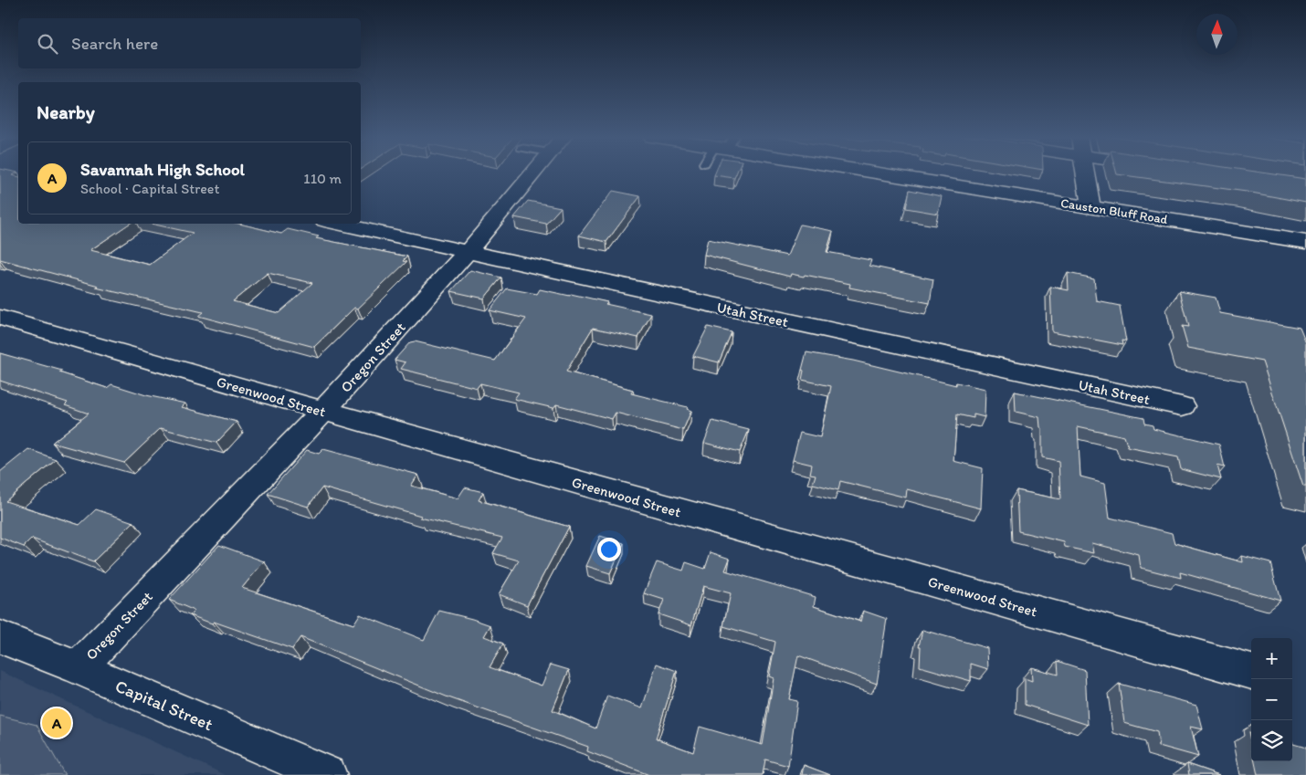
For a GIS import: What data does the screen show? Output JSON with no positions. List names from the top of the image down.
{
  "streets": {
    "street": [
      "Causton Bluff Road",
      "Utah Street",
      "Oregon Street",
      "Greenwood Street",
      "Capital Street"
    ]
  },
  "crossings": [
    ["Utah Street", "Oregon Street"],
    ["Oregon Street", "Greenwood Street"],
    ["Oregon Street", "Capital Street"]
  ],
  "north": "top",
  "page": {
    "search": "Search here",
    "heading": "Nearby",
    "list": [
      {
        "mark": "A",
        "name": "Savannah High School",
        "note": "School · Capital Street",
        "value": "110 m"
      }
    ],
    "map_buttons": ["+", "−"],
    "pins": "A"
  }
}
